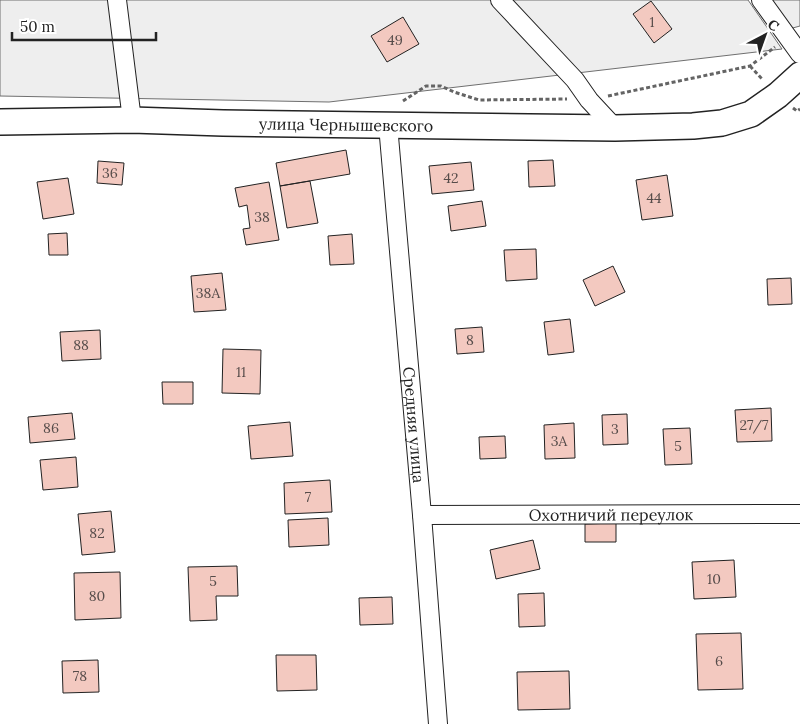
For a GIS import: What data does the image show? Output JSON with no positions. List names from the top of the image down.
{
  "streets": {
    "street": ["улица Чернышевского", "Средняя улица", "Охотничий переулок"]
  },
  "crossings": [
    ["улица Чернышевского", "Средняя улица"],
    ["Средняя улица", "Охотничий переулок"]
  ],
  "house_numbers": [
    "1",
    "49",
    "36",
    "42",
    "44",
    "38",
    "38А",
    "8",
    "88",
    "11",
    "27/7",
    "86",
    "3",
    "3А",
    "5",
    "7",
    "82",
    "10",
    "5",
    "80",
    "6",
    "78"
  ],
  "scale_bar": "50 m",
  "north": "top right"
}
